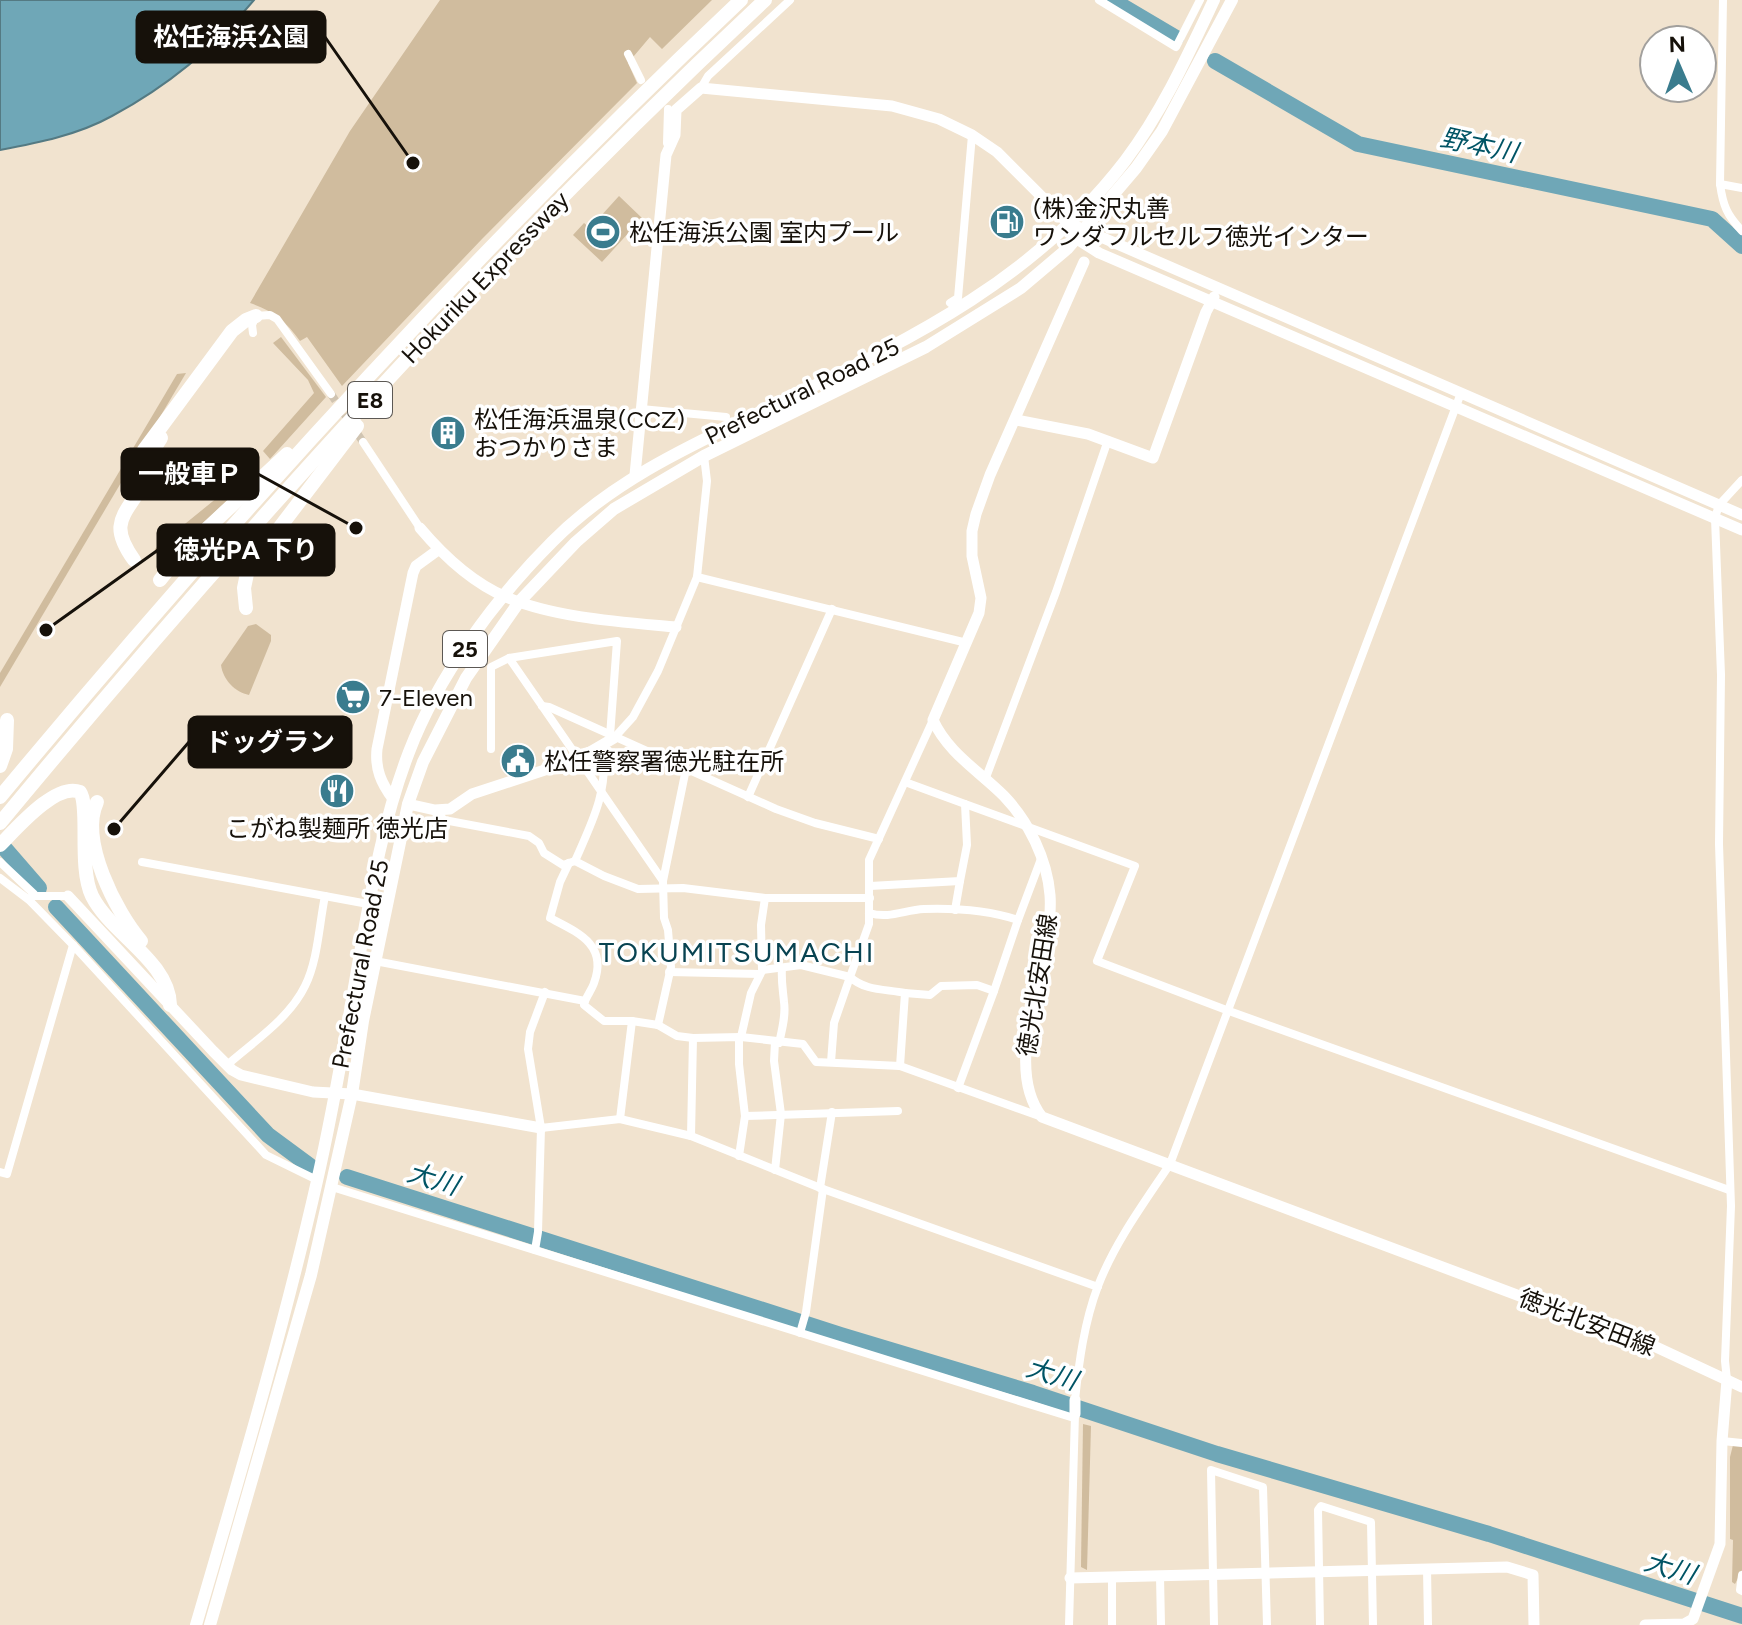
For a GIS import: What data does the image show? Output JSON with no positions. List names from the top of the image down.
{
  "streets": {
    "highway": ["Hokuriku Expressway", "E8"],
    "main road": ["Prefectural Road 25", "25"],
    "street": ["徳光北安田線"]
  },
  "districts": ["TOKUMITSUMACHI"],
  "water": ["野本川", "大川"],
  "places": {
    "other": [
      "松任海浜公園",
      "一般車Ｐ",
      "徳光PA 下り",
      "ドッグラン"
    ],
    "fuel station": ["(株)金沢丸善 ワンダフルセルフ徳光インター"],
    "sports": ["松任海浜公園 室内プール"],
    "building": ["松任海浜温泉(CCZ) おつかりさま"],
    "supermarket": ["7-Eleven"],
    "public building": ["松任警察署徳光駐在所"],
    "restaurant": ["こがね製麺所 徳光店"]
  },
  "north": "top"
}
